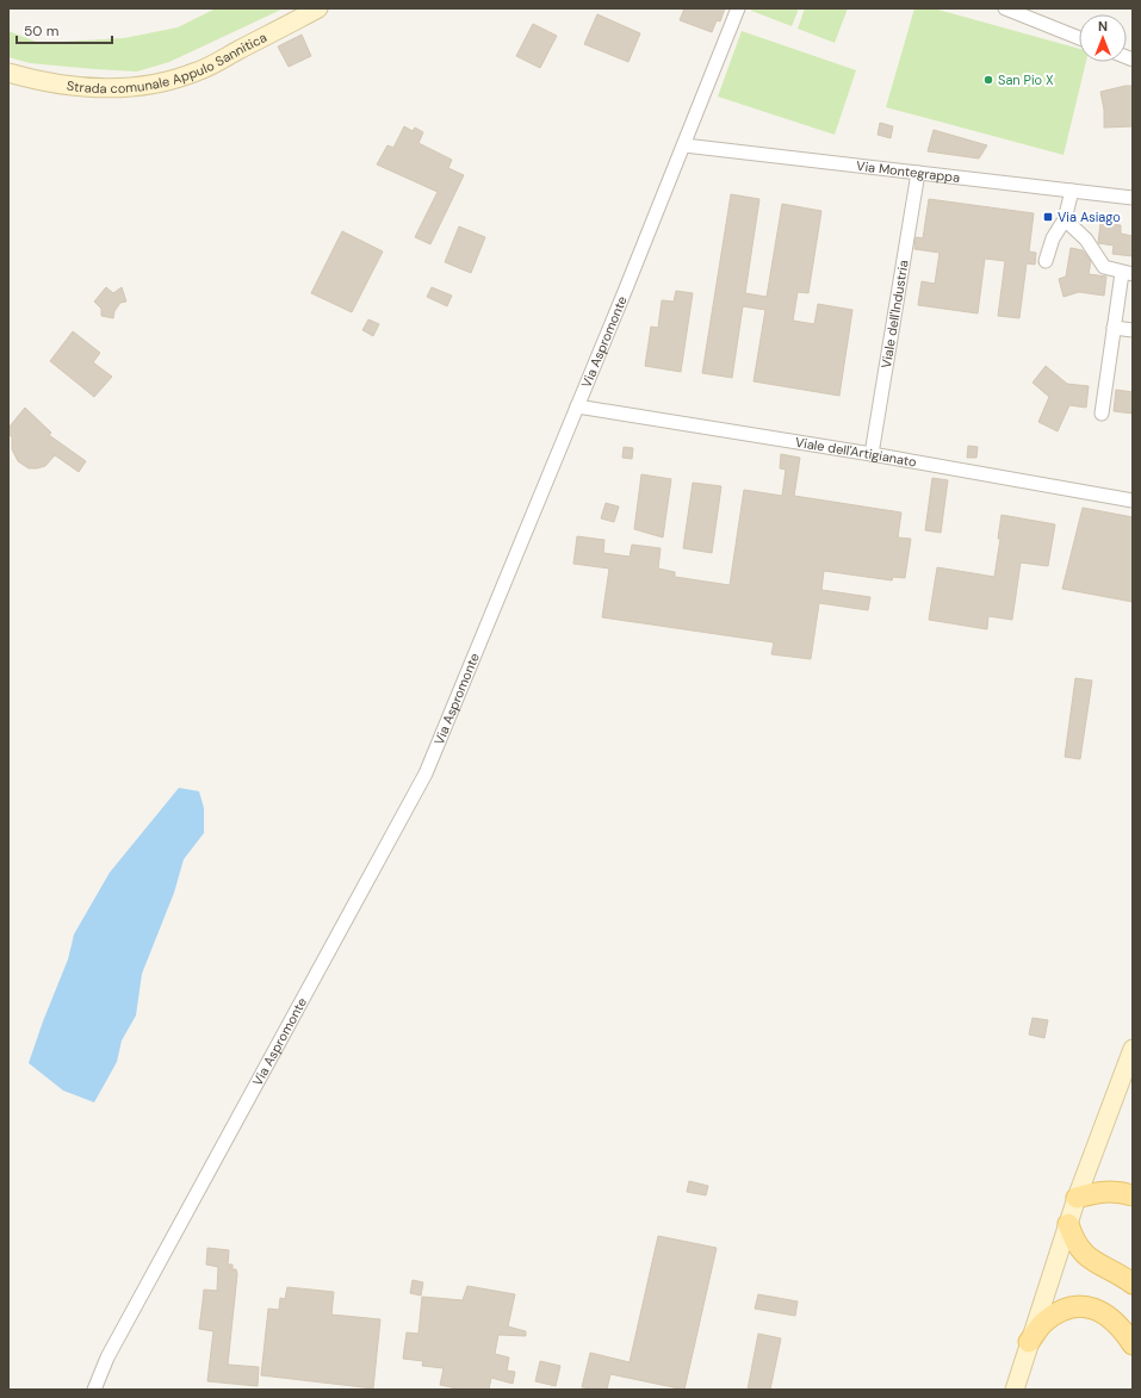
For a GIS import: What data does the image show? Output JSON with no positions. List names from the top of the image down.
{
  "streets": {
    "main road": ["Strada comunale Appulo Sannitica"],
    "street": [
      "Via Montegrappa",
      "Viale dell'Industria",
      "Via Aspromonte",
      "Viale dell'Artigianato"
    ]
  },
  "crossings": [
    ["Via Montegrappa", "Viale dell'Industria"],
    ["Via Montegrappa", "Via Aspromonte"],
    ["Viale dell'Industria", "Viale dell'Artigianato"],
    ["Via Aspromonte", "Viale dell'Artigianato"]
  ],
  "places": {
    "other": ["San Pio X"],
    "transit": ["Via Asiago"]
  },
  "scale_bar": "50 m",
  "north": "top"
}
